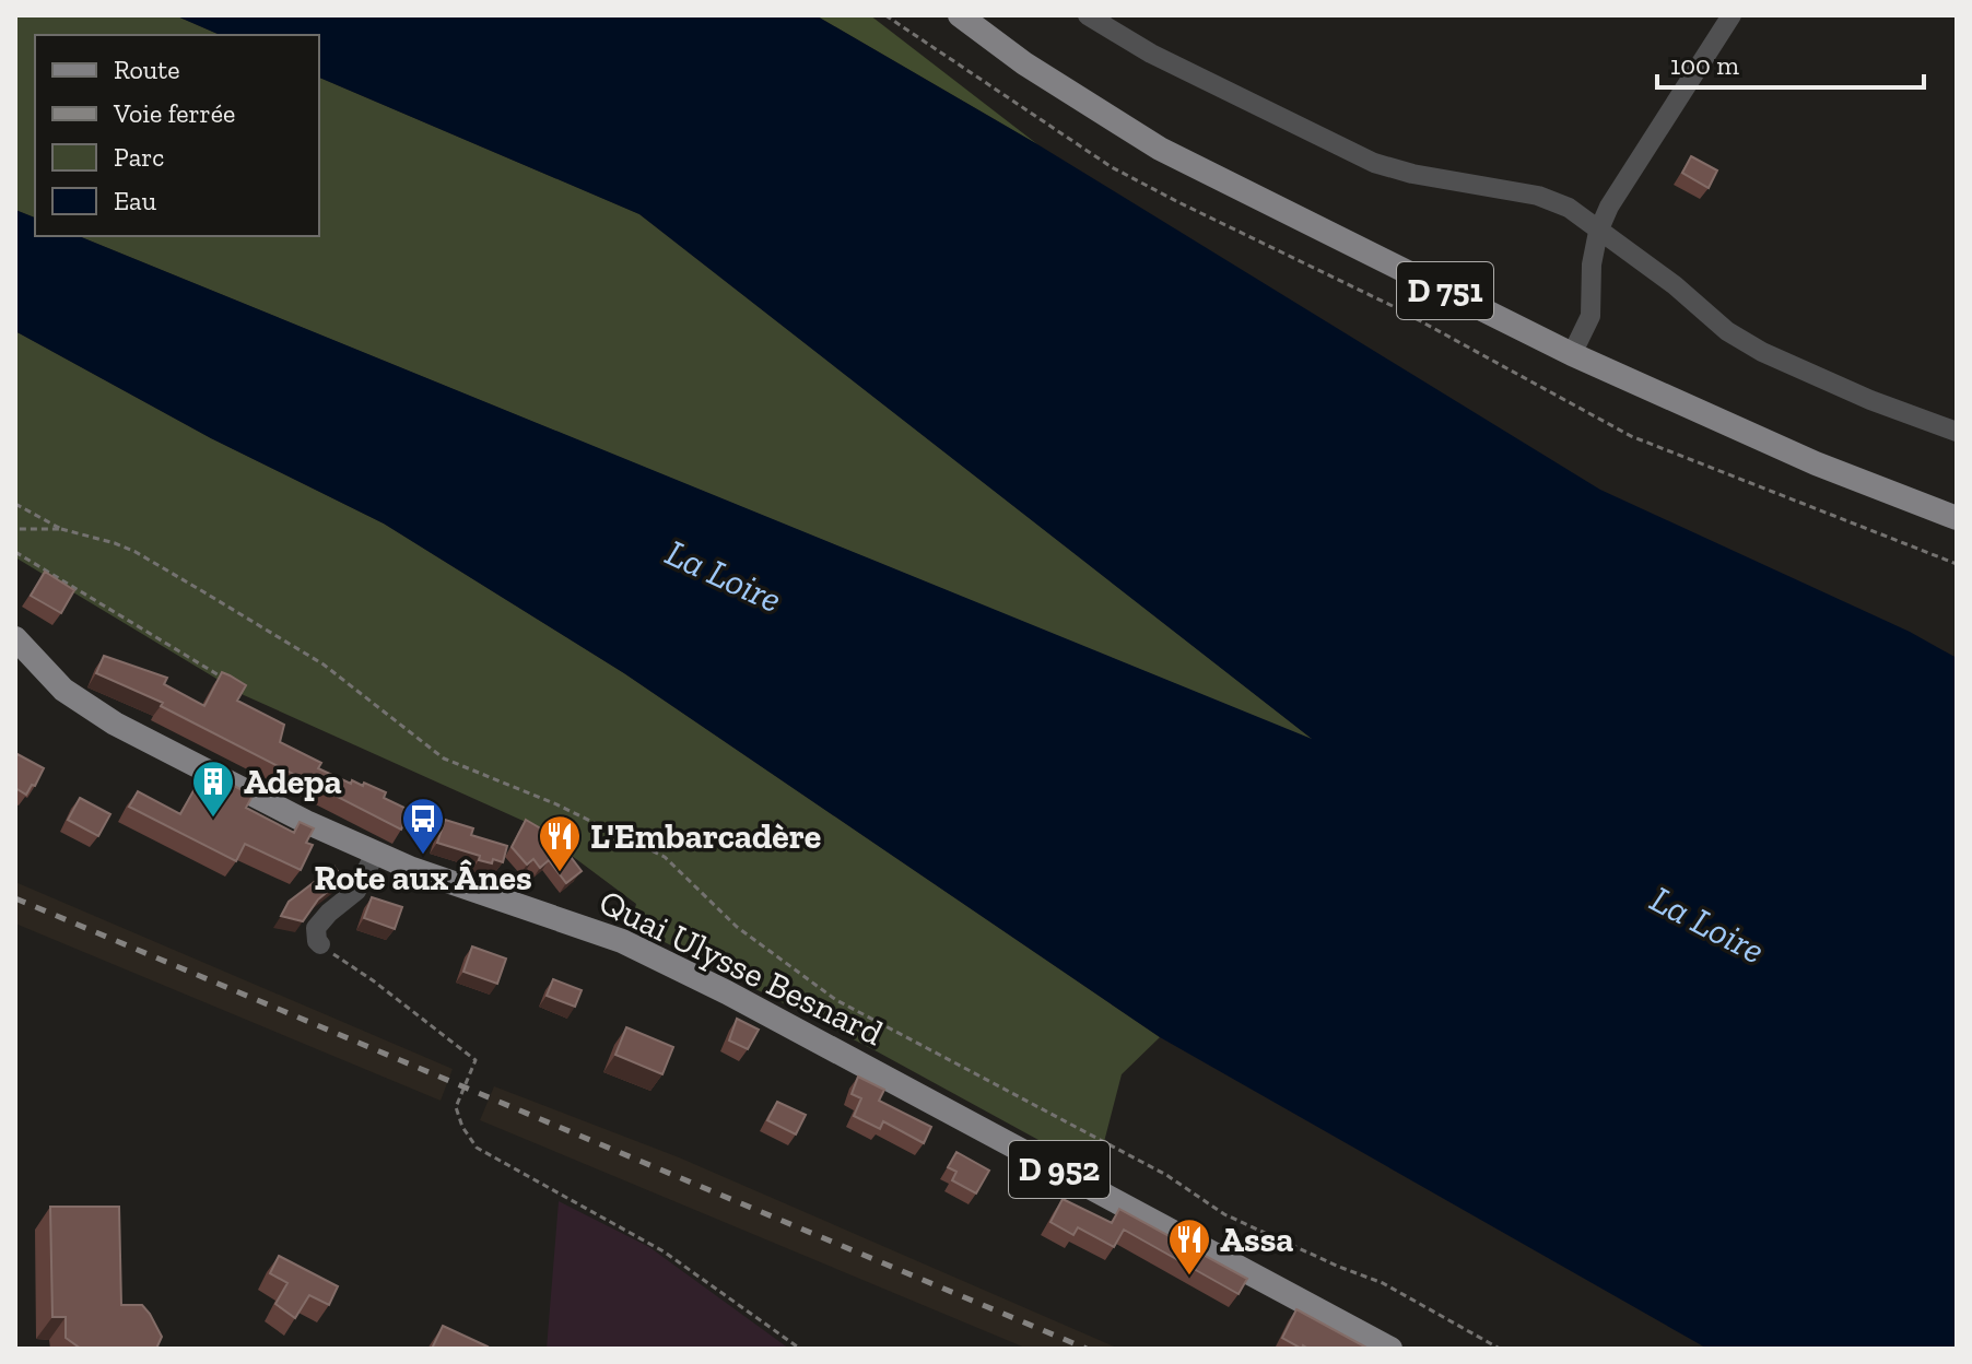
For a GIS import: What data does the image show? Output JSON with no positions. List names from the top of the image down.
{
  "streets": {
    "main road": ["D 751", "Quai Ulysse Besnard", "D 952"]
  },
  "water": ["La Loire"],
  "places": {
    "building": ["Adepa"],
    "bus stop": ["Rote aux Ânes"],
    "restaurant": ["L'Embarcadère", "Assa"]
  },
  "legend": [
    "Route",
    "Voie ferrée",
    "Parc",
    "Eau"
  ],
  "scale_bar": "100 m"
}
